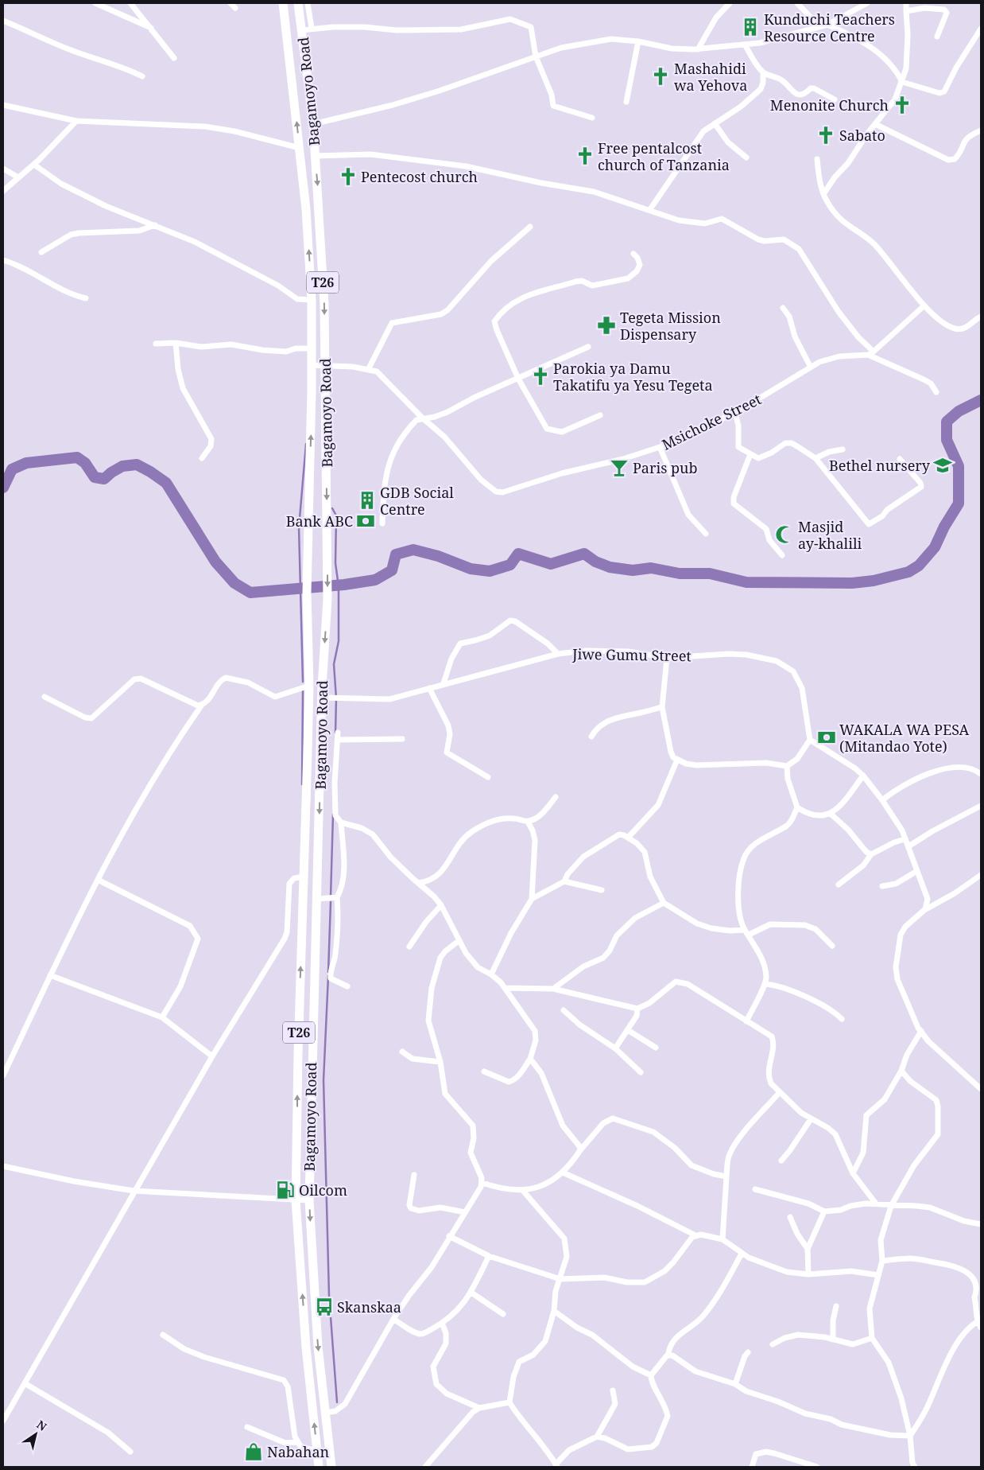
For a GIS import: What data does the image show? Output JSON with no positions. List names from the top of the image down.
{
  "streets": {
    "highway": ["Bagamoyo Road", "T26"],
    "street": ["Msichoke Street", "Jiwe Gumu Street"]
  },
  "crossings": [
    ["Bagamoyo Road", "Msichoke Street"],
    ["Bagamoyo Road", "Jiwe Gumu Street"]
  ],
  "places": {
    "building": ["Kunduchi Teachers Resource Centre", "GDB Social Centre"],
    "church": [
      "Mashahidi wa Yehova",
      "Menonite Church",
      "Sabato",
      "Free pentalcost church of Tanzania",
      "Pentecost church",
      "Parokia ya Damu Takatifu ya Yesu Tegeta"
    ],
    "pharmacy": ["Tegeta Mission Dispensary"],
    "school or university": ["Bethel nursery"],
    "bar": ["Paris pub"],
    "bank": ["Bank ABC", "WAKALA WA PESA (Mitandao Yote)"],
    "mosque": ["Masjid ay-khalili"],
    "fuel station": ["Oilcom"],
    "bus stop": ["Skanskaa"],
    "shop": ["Nabahan"]
  },
  "north": "top right"
}
